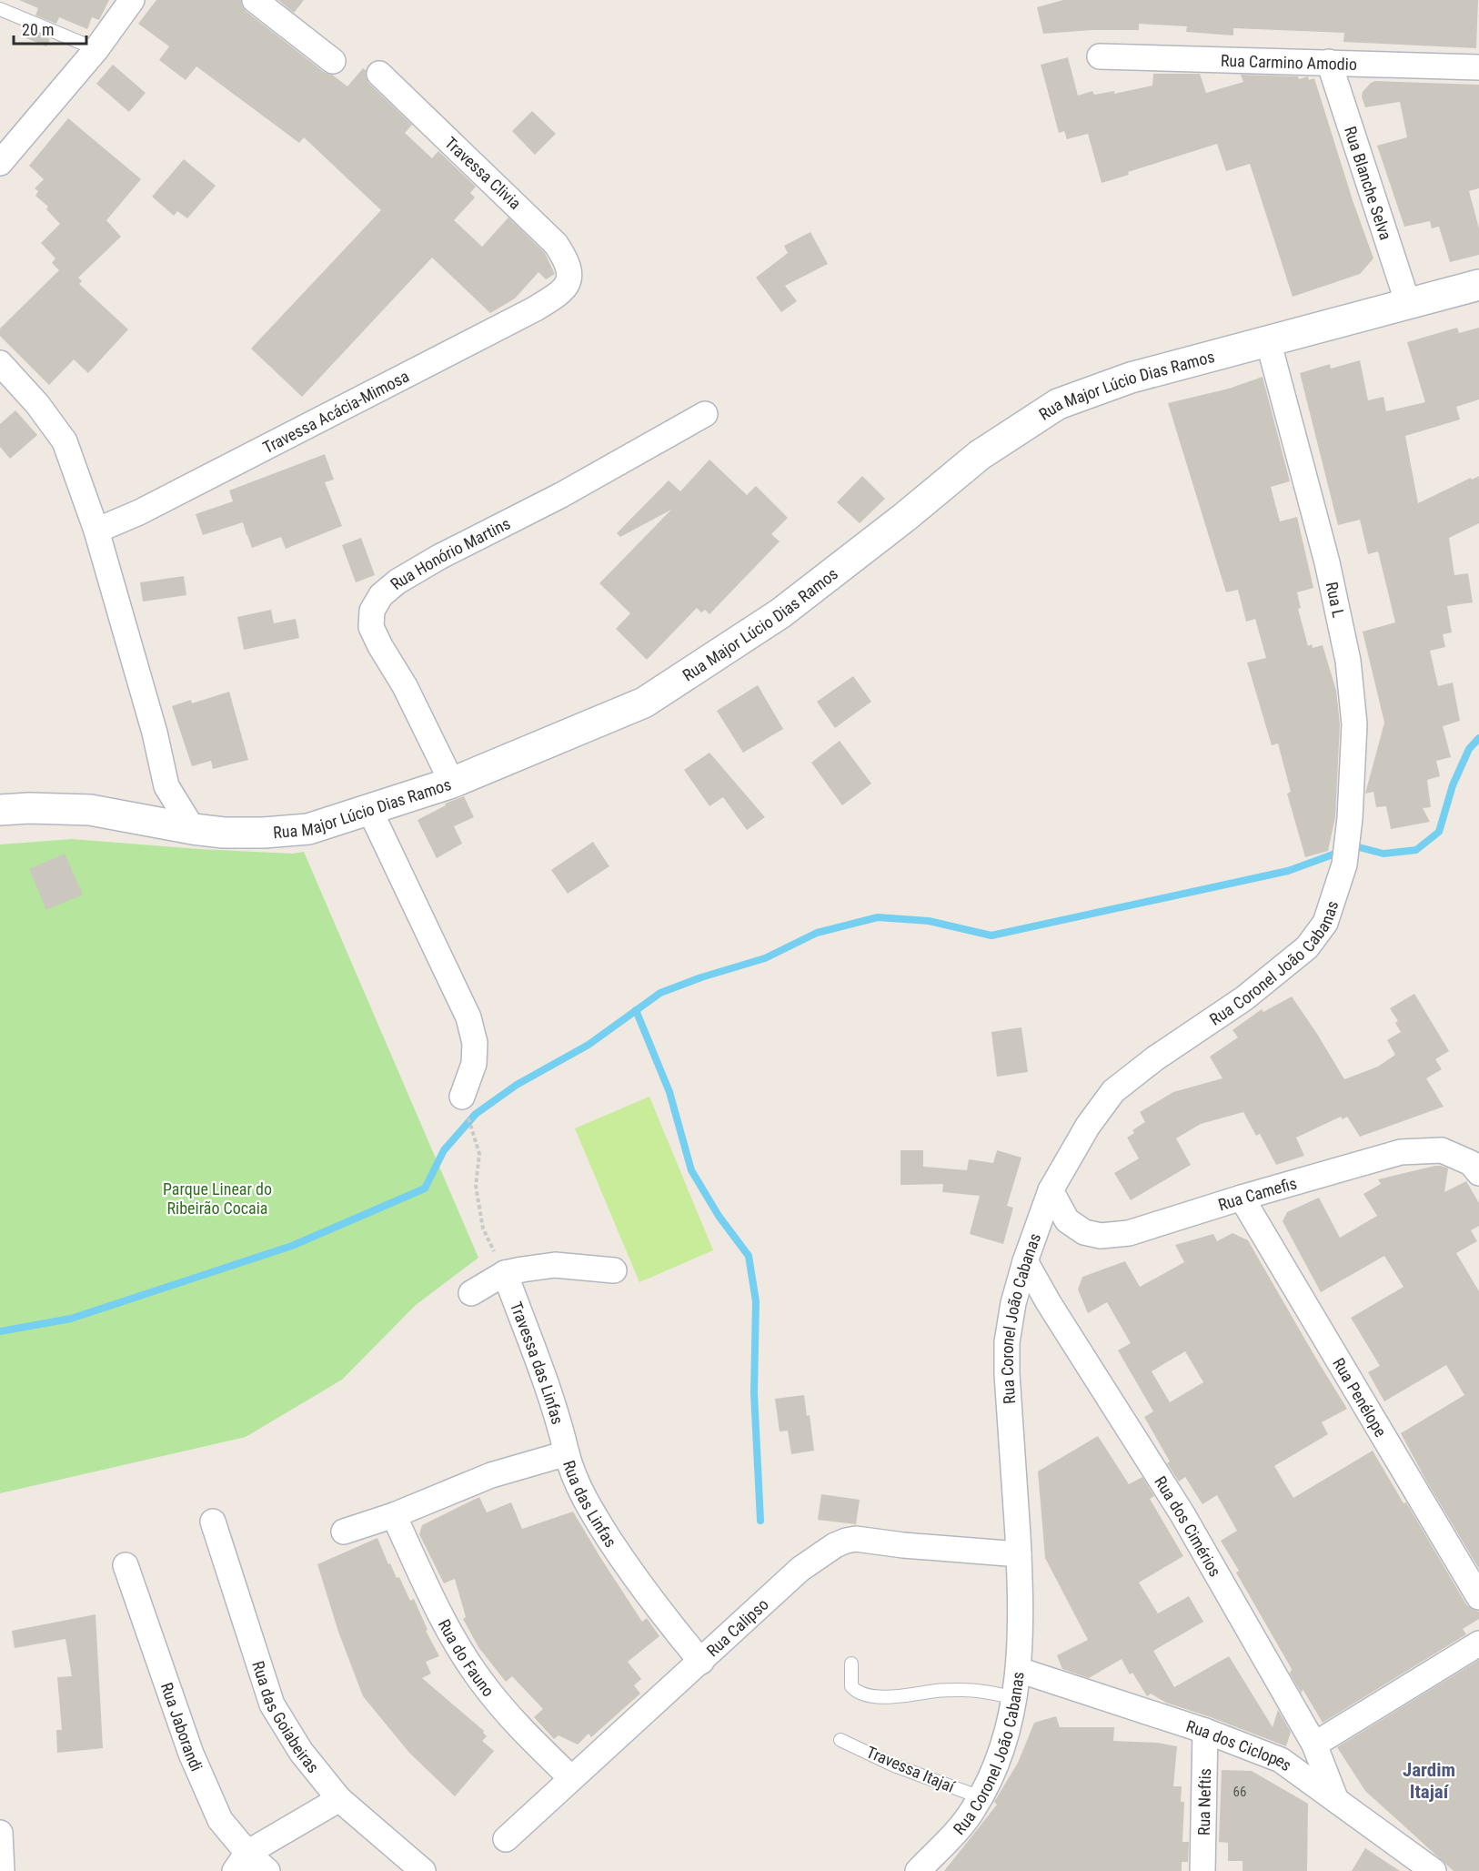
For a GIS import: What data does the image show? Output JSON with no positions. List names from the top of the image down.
{
  "streets": {
    "main road": ["Rua Major Lúcio Dias Ramos"],
    "street": [
      "Rua Carmino Amodio",
      "Travessa Clivia",
      "Rua Blanche Selva",
      "Travessa Acácia-Mimosa",
      "Rua Honório Martins",
      "Rua L",
      "Rua Coronel João Cabanas",
      "Rua Camefis",
      "Travessa das Linfas",
      "Rua Penélope",
      "Rua das Linfas",
      "Rua dos Cimérios",
      "Rua Calipso",
      "Rua do Fauno",
      "Rua das Goiabeiras",
      "Rua Jaborandi",
      "Rua dos Ciclopes",
      "Rua Neftis"
    ],
    "lane": ["Travessa Itajaí"]
  },
  "crossings": [
    ["Rua Carmino Amodio", "Rua Blanche Selva"],
    ["Travessa Clivia", "Travessa Acácia-Mimosa"],
    ["Rua Blanche Selva", "Rua Major Lúcio Dias Ramos"],
    ["Rua Major Lúcio Dias Ramos", "Rua Honório Martins"],
    ["Rua Major Lúcio Dias Ramos", "Rua L"],
    ["Rua L", "Rua Coronel João Cabanas"],
    ["Rua Coronel João Cabanas", "Rua Camefis"],
    ["Rua Coronel João Cabanas", "Rua dos Cimérios"],
    ["Rua Coronel João Cabanas", "Rua Calipso"],
    ["Rua Coronel João Cabanas", "Rua dos Ciclopes"],
    ["Rua Coronel João Cabanas", "Travessa Itajaí"],
    ["Rua Camefis", "Rua Penélope"],
    ["Travessa das Linfas", "Rua das Linfas"],
    ["Rua das Linfas", "Rua Calipso"],
    ["Rua das Linfas", "Rua do Fauno"],
    ["Rua dos Cimérios", "Rua dos Ciclopes"],
    ["Rua Calipso", "Rua do Fauno"],
    ["Rua dos Ciclopes", "Rua Neftis"]
  ],
  "districts": ["Jardim Itajaí"],
  "parks": ["Parque Linear do Ribeirão Cocaia"],
  "house_numbers": ["66"],
  "scale_bar": "20 m"
}
